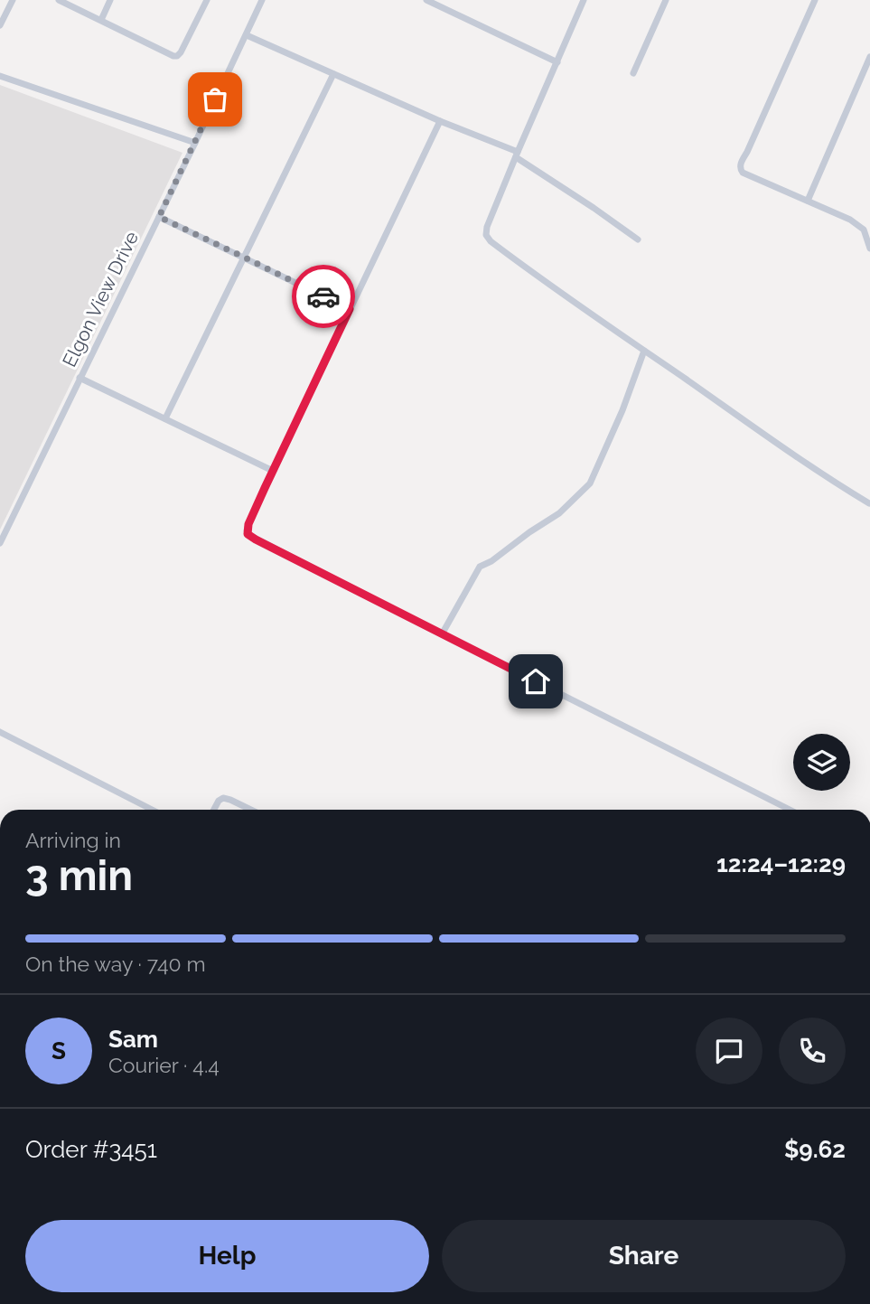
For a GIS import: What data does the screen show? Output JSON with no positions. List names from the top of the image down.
{
  "streets": {
    "street": ["Elgon View Drive"]
  },
  "page": {
    "heading": ["3 min", "Arriving in", "12:24–12:29"],
    "panel": [
      "Sam",
      "Courier · 4.4",
      "Order #3451",
      "$9.62"
    ],
    "bar": "On the way · 740 m",
    "round": "S",
    "buttons": ["Help", "Share"]
  }
}
